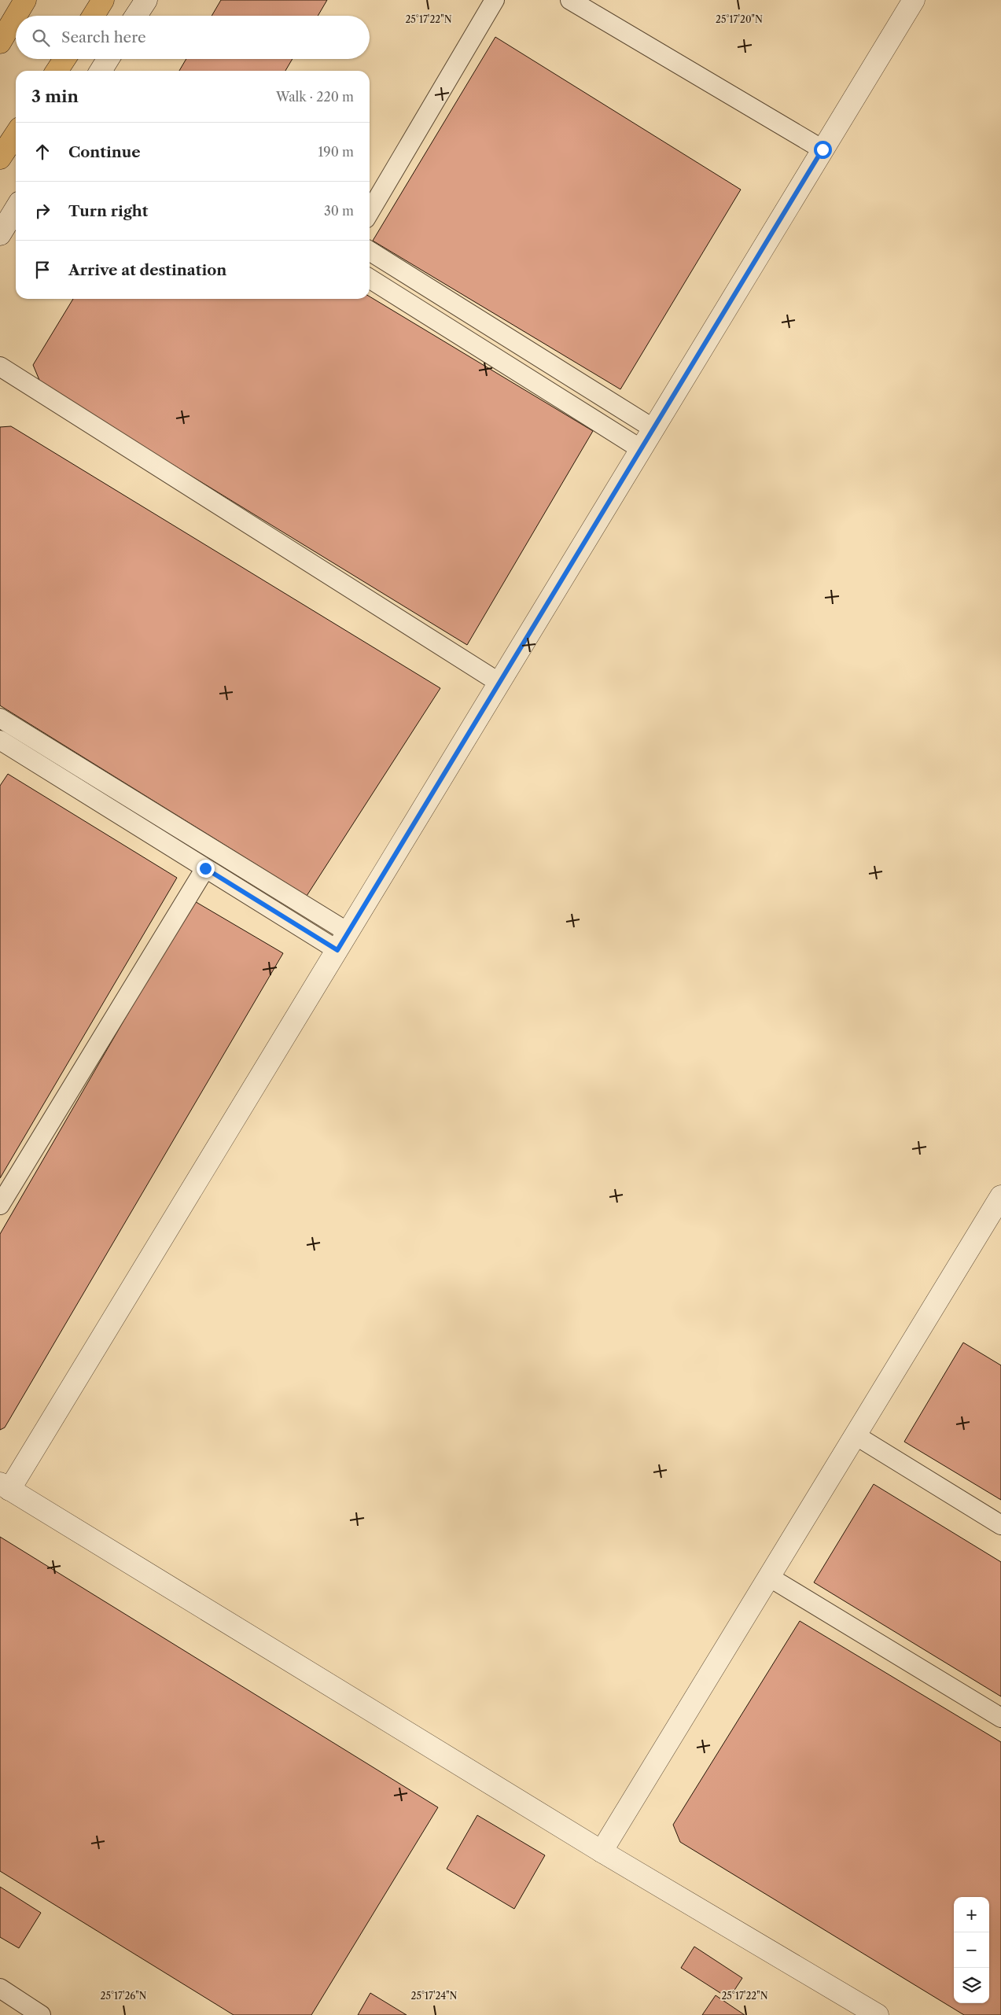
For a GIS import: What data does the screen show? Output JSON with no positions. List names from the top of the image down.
{
  "page": {
    "search": "Search here",
    "heading": ["3 min", "Walk · 220 m"],
    "list": [
      ["Continue", "190 m"],
      ["Turn right", "30 m"],
      "Arrive at destination"
    ],
    "map_buttons": ["+", "−"]
  },
  "coordinates": [
    "25°17'20\"N",
    "25°17'22\"N",
    "25°17'26\"N",
    "25°17'24\"N"
  ]
}
